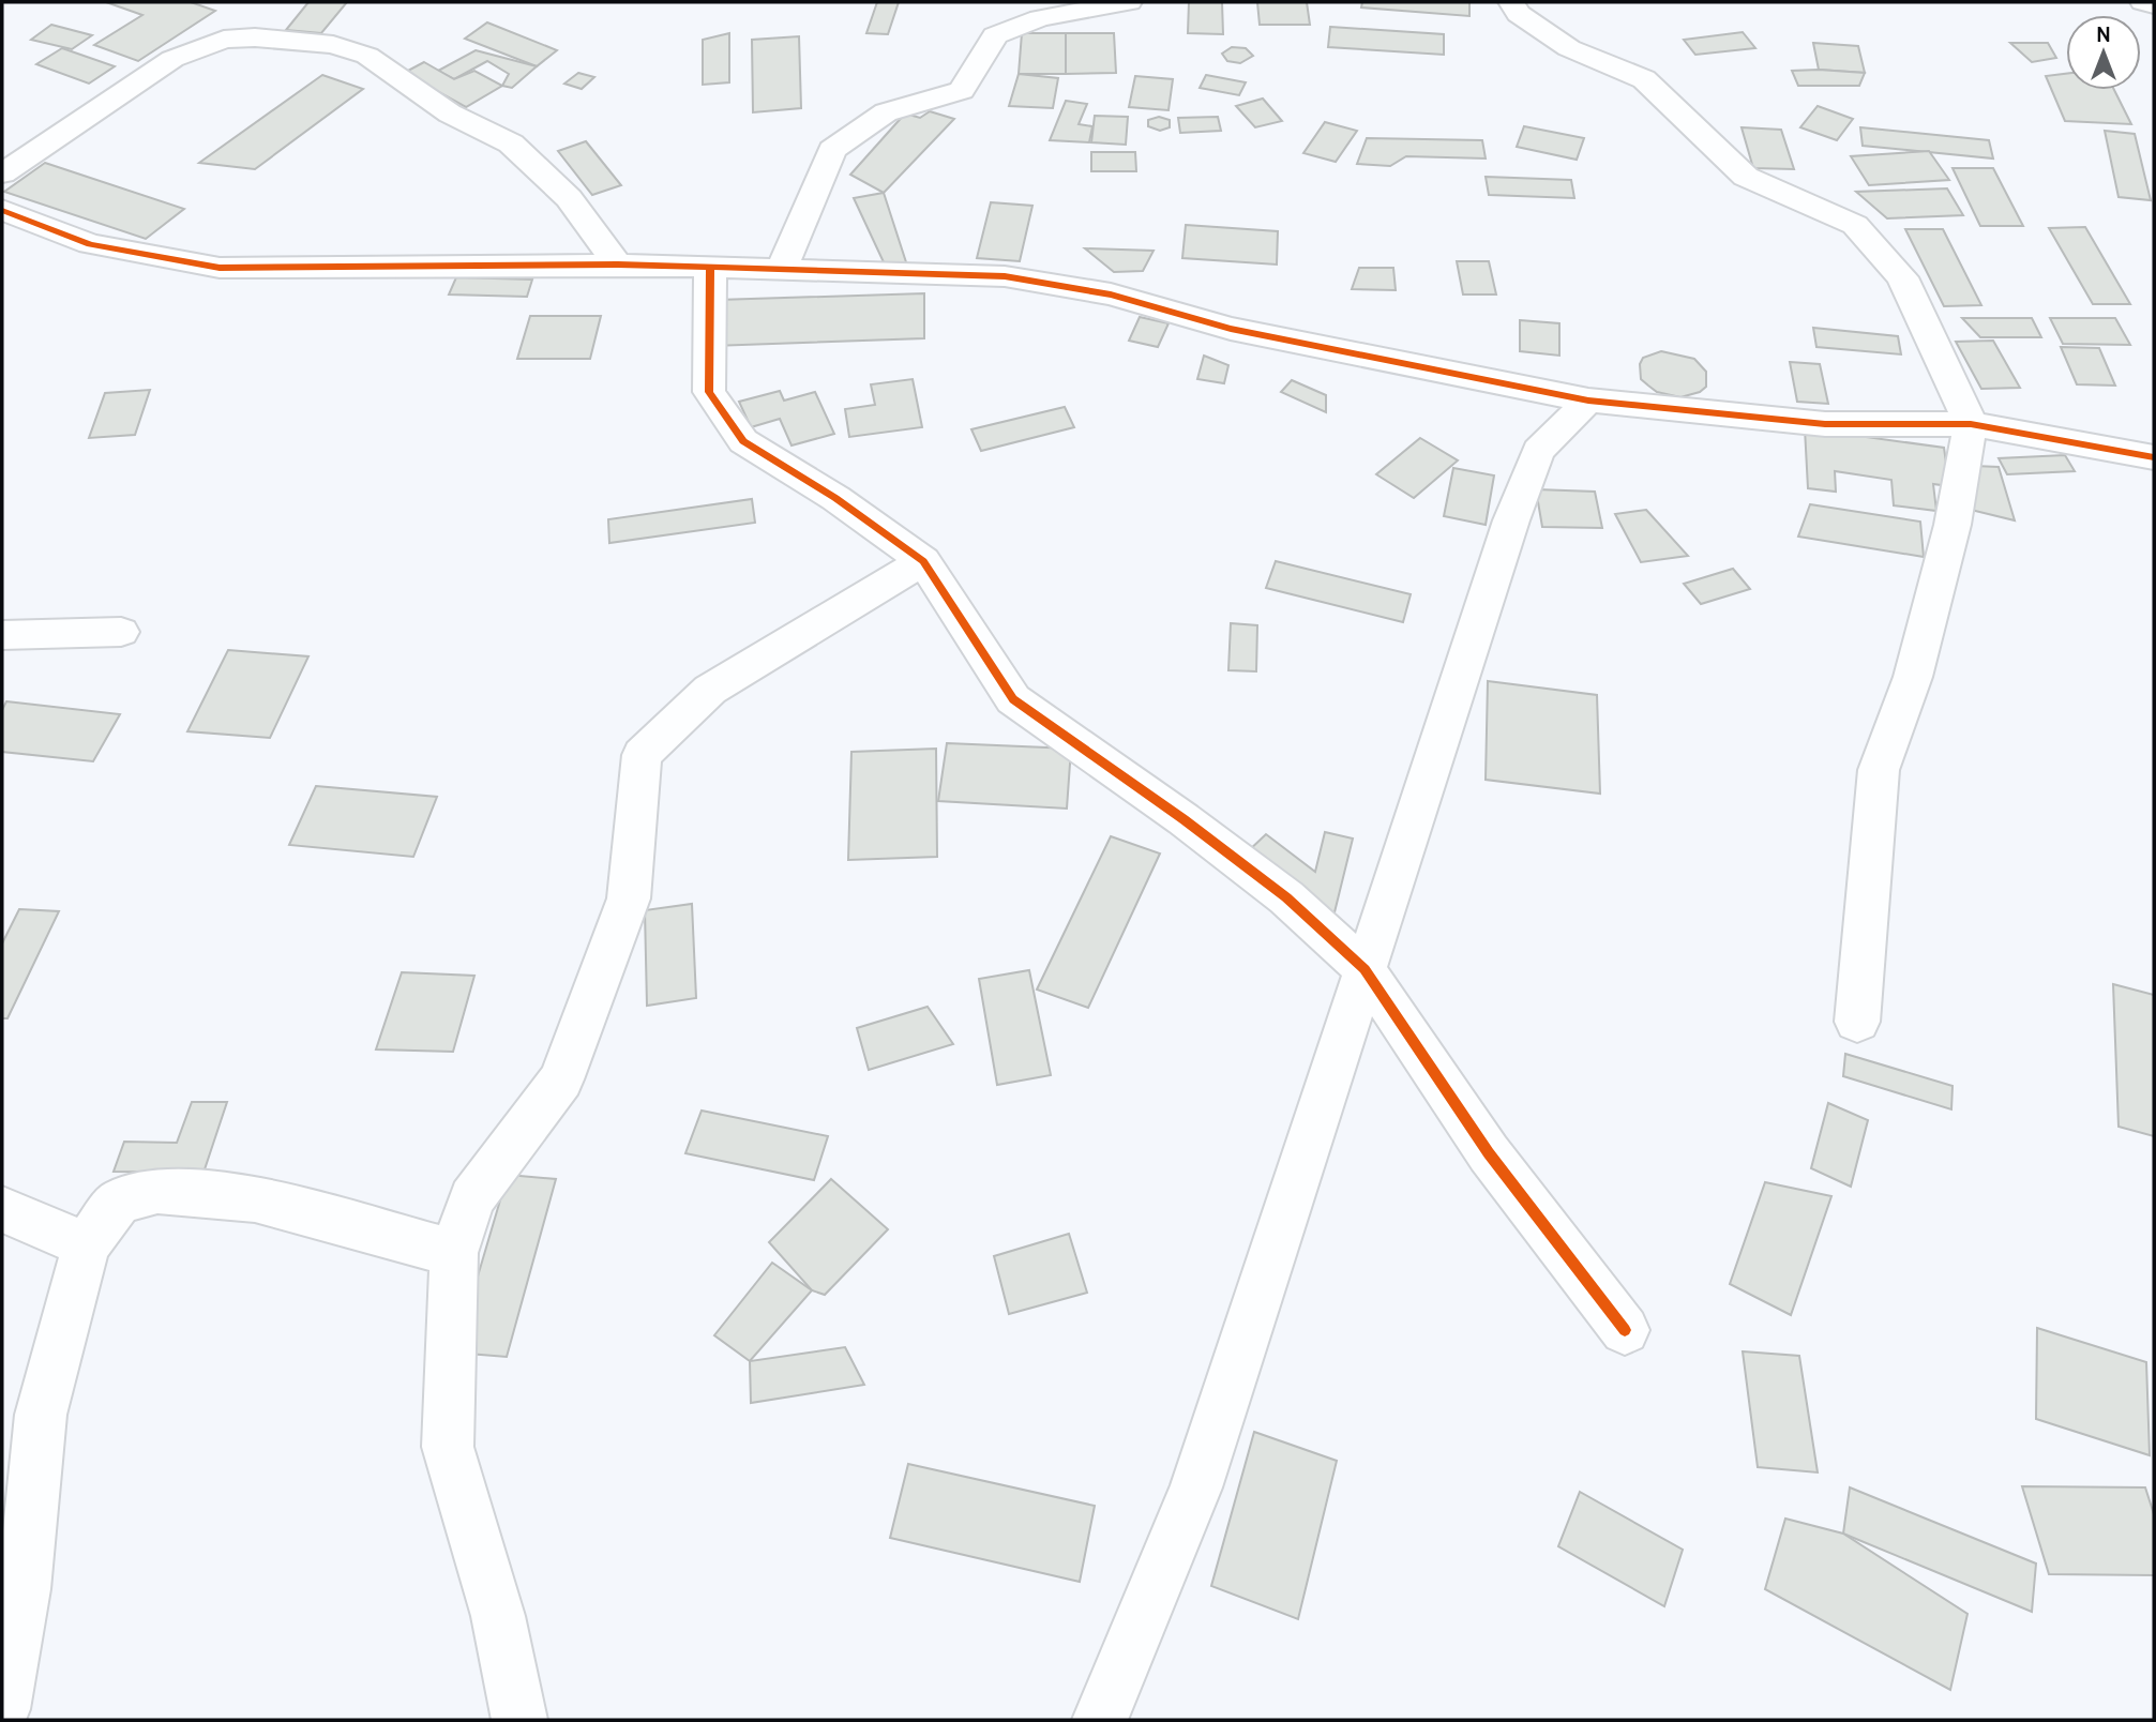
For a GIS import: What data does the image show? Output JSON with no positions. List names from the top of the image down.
{
  "north": "top"
}
